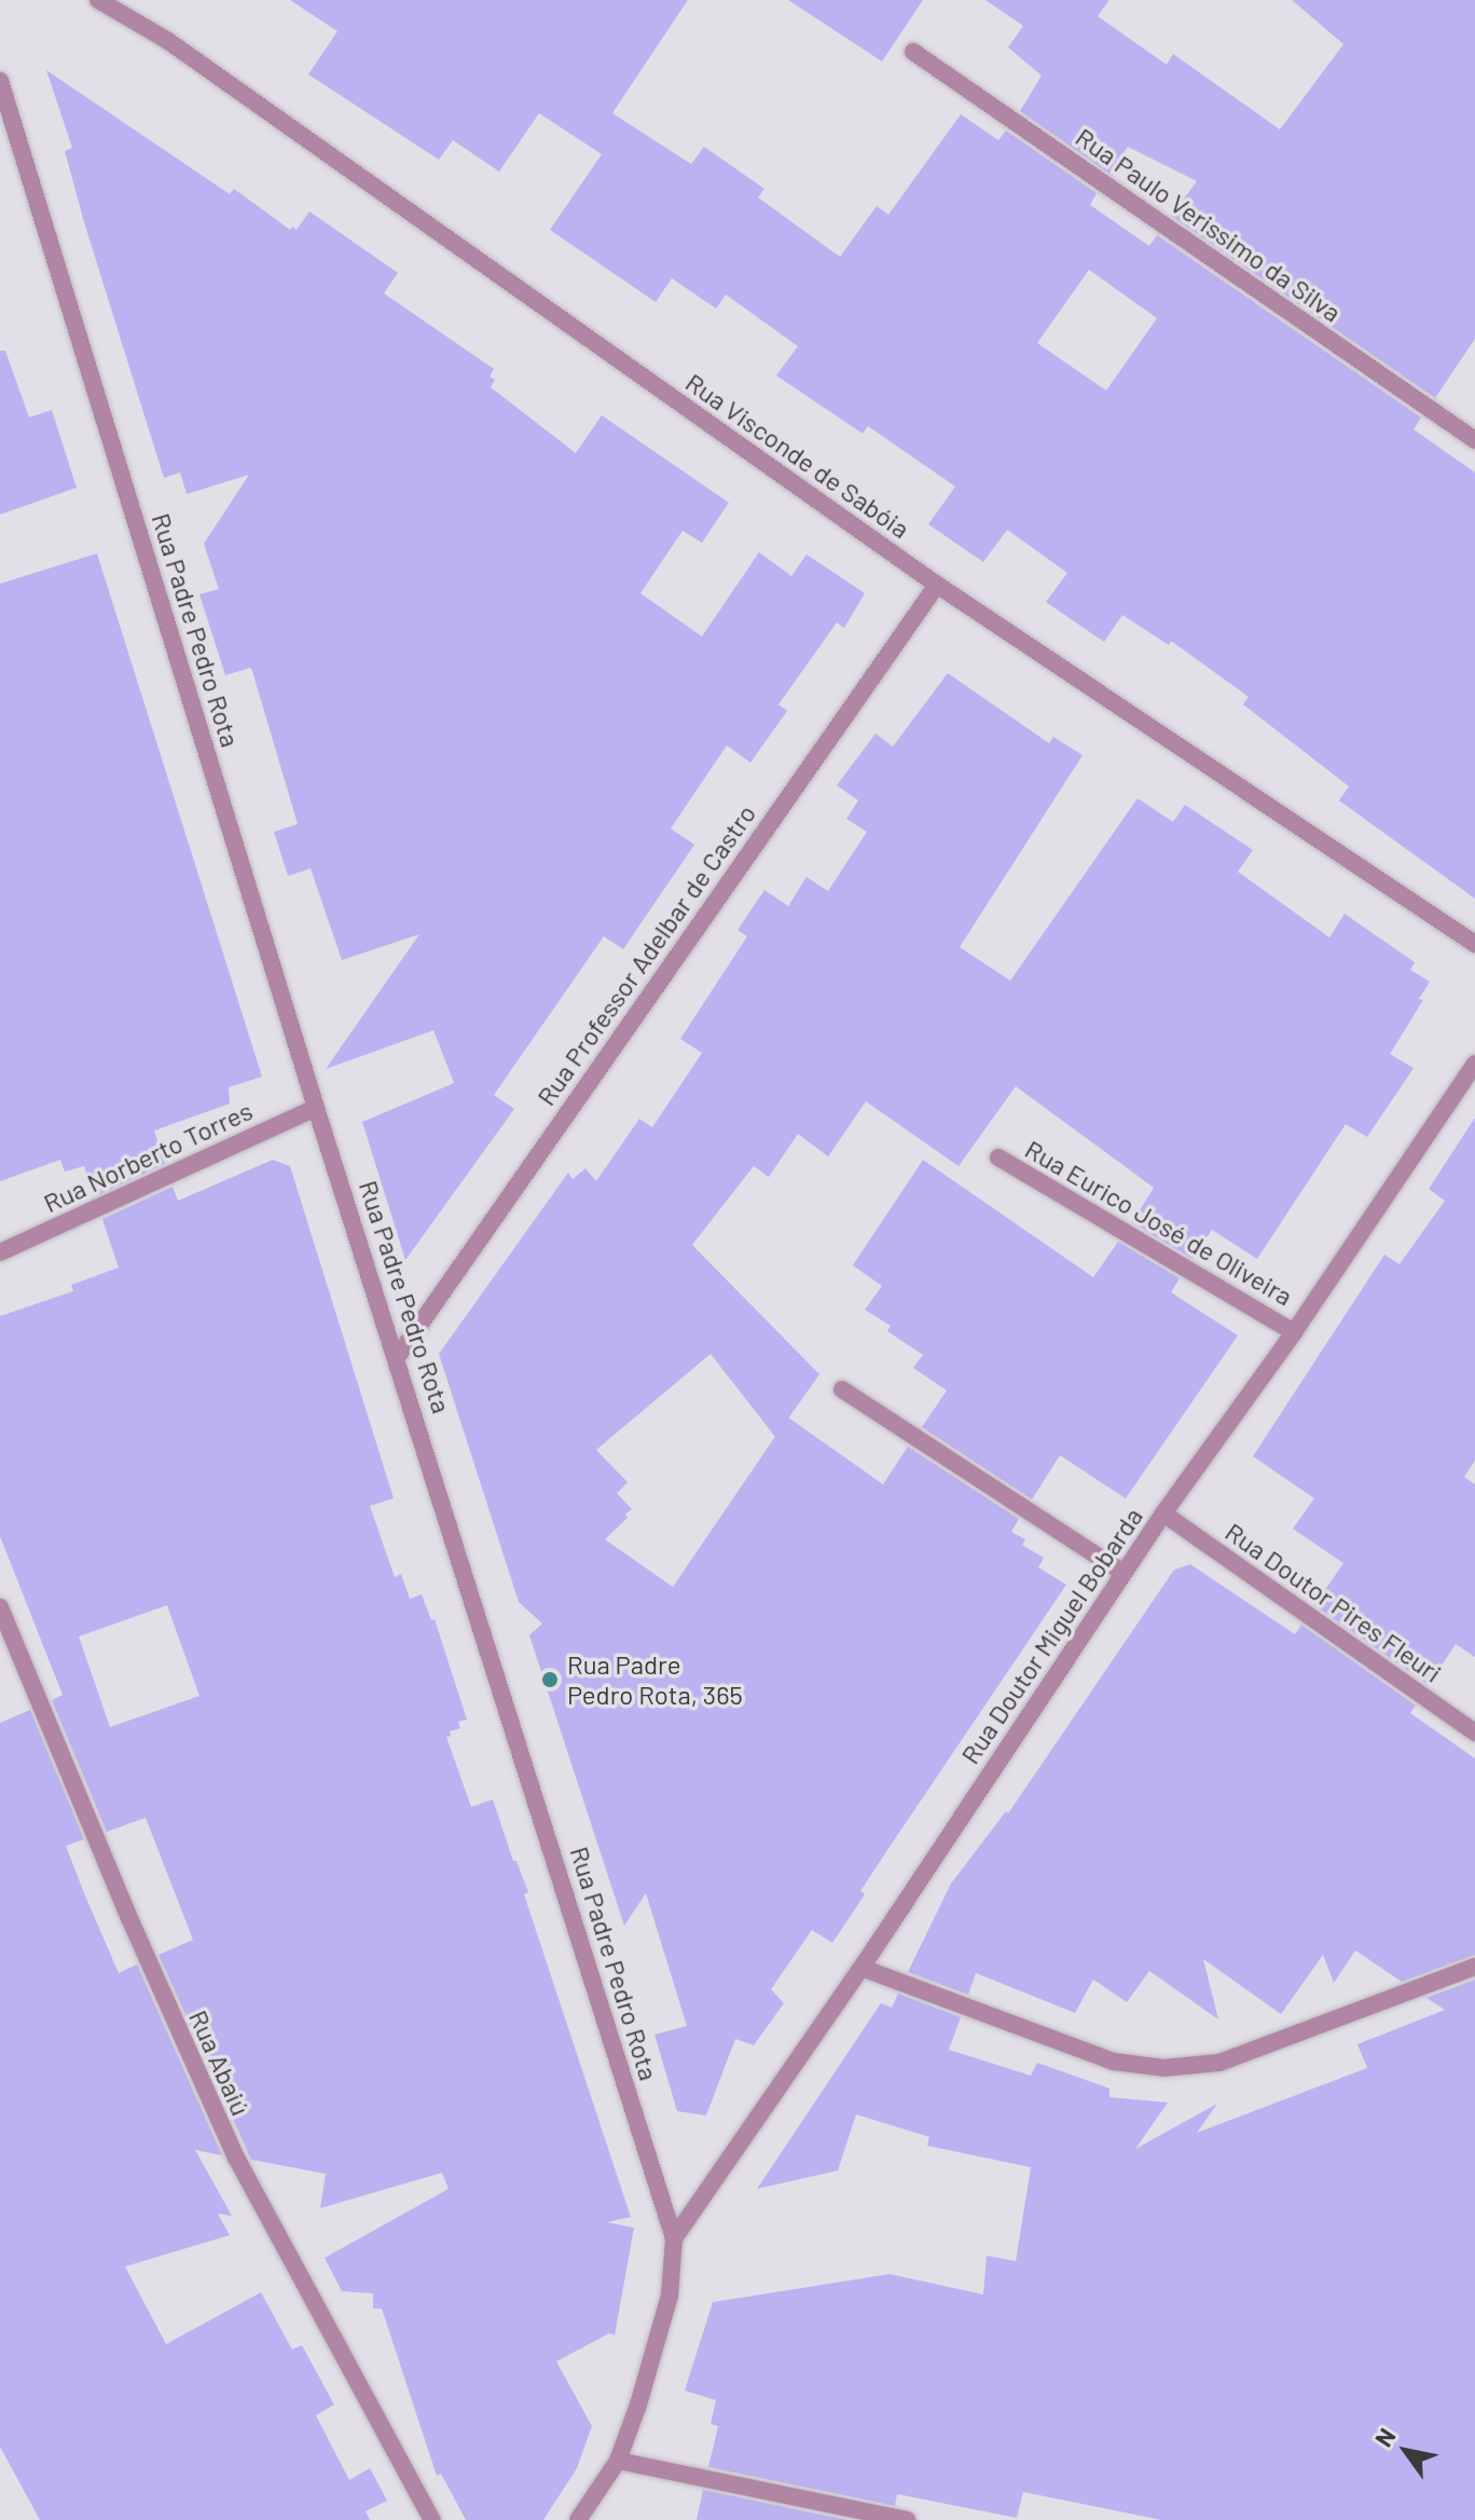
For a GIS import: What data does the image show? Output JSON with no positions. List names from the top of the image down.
{
  "streets": {
    "street": [
      "Rua Paulo Verissimo da Silva",
      "Rua Visconde de Sabóia",
      "Rua Padre Pedro Rota",
      "Rua Professor Adelbar de Castro",
      "Rua Norberto Torres",
      "Rua Eurico José de Oliveira",
      "Rua Doutor Pires Fleuri",
      "Rua Doutor Miguel Bobarda",
      "Rua Abaiú"
    ]
  },
  "crossings": [
    ["Rua Visconde de Sabóia", "Rua Professor Adelbar de Castro"],
    ["Rua Padre Pedro Rota", "Rua Professor Adelbar de Castro"],
    ["Rua Padre Pedro Rota", "Rua Norberto Torres"],
    ["Rua Padre Pedro Rota", "Rua Doutor Miguel Bobarda"],
    ["Rua Eurico José de Oliveira", "Rua Doutor Miguel Bobarda"],
    ["Rua Doutor Pires Fleuri", "Rua Doutor Miguel Bobarda"]
  ],
  "places": ["Rua Padre Pedro Rota, 365"],
  "north": "top left"
}
